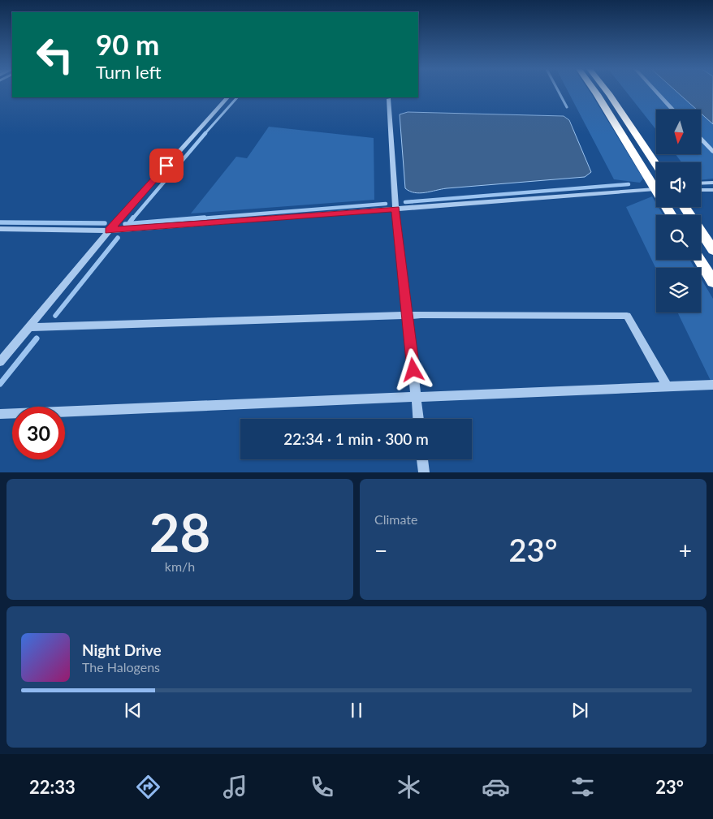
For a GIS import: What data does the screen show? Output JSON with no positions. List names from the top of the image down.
{
  "north": "bottom",
  "page": {
    "turn": ["90 m", "Turn left"],
    "limit": "30",
    "trip": "22:34 · 1 min · 300 m",
    "tile": [
      ["28", "km/h"],
      "Climate"
    ],
    "heat": ["−", "23°", "+"],
    "song": ["Night Drive", "The Halogens"],
    "tabs": ["22:33", "23°"]
  }
}
